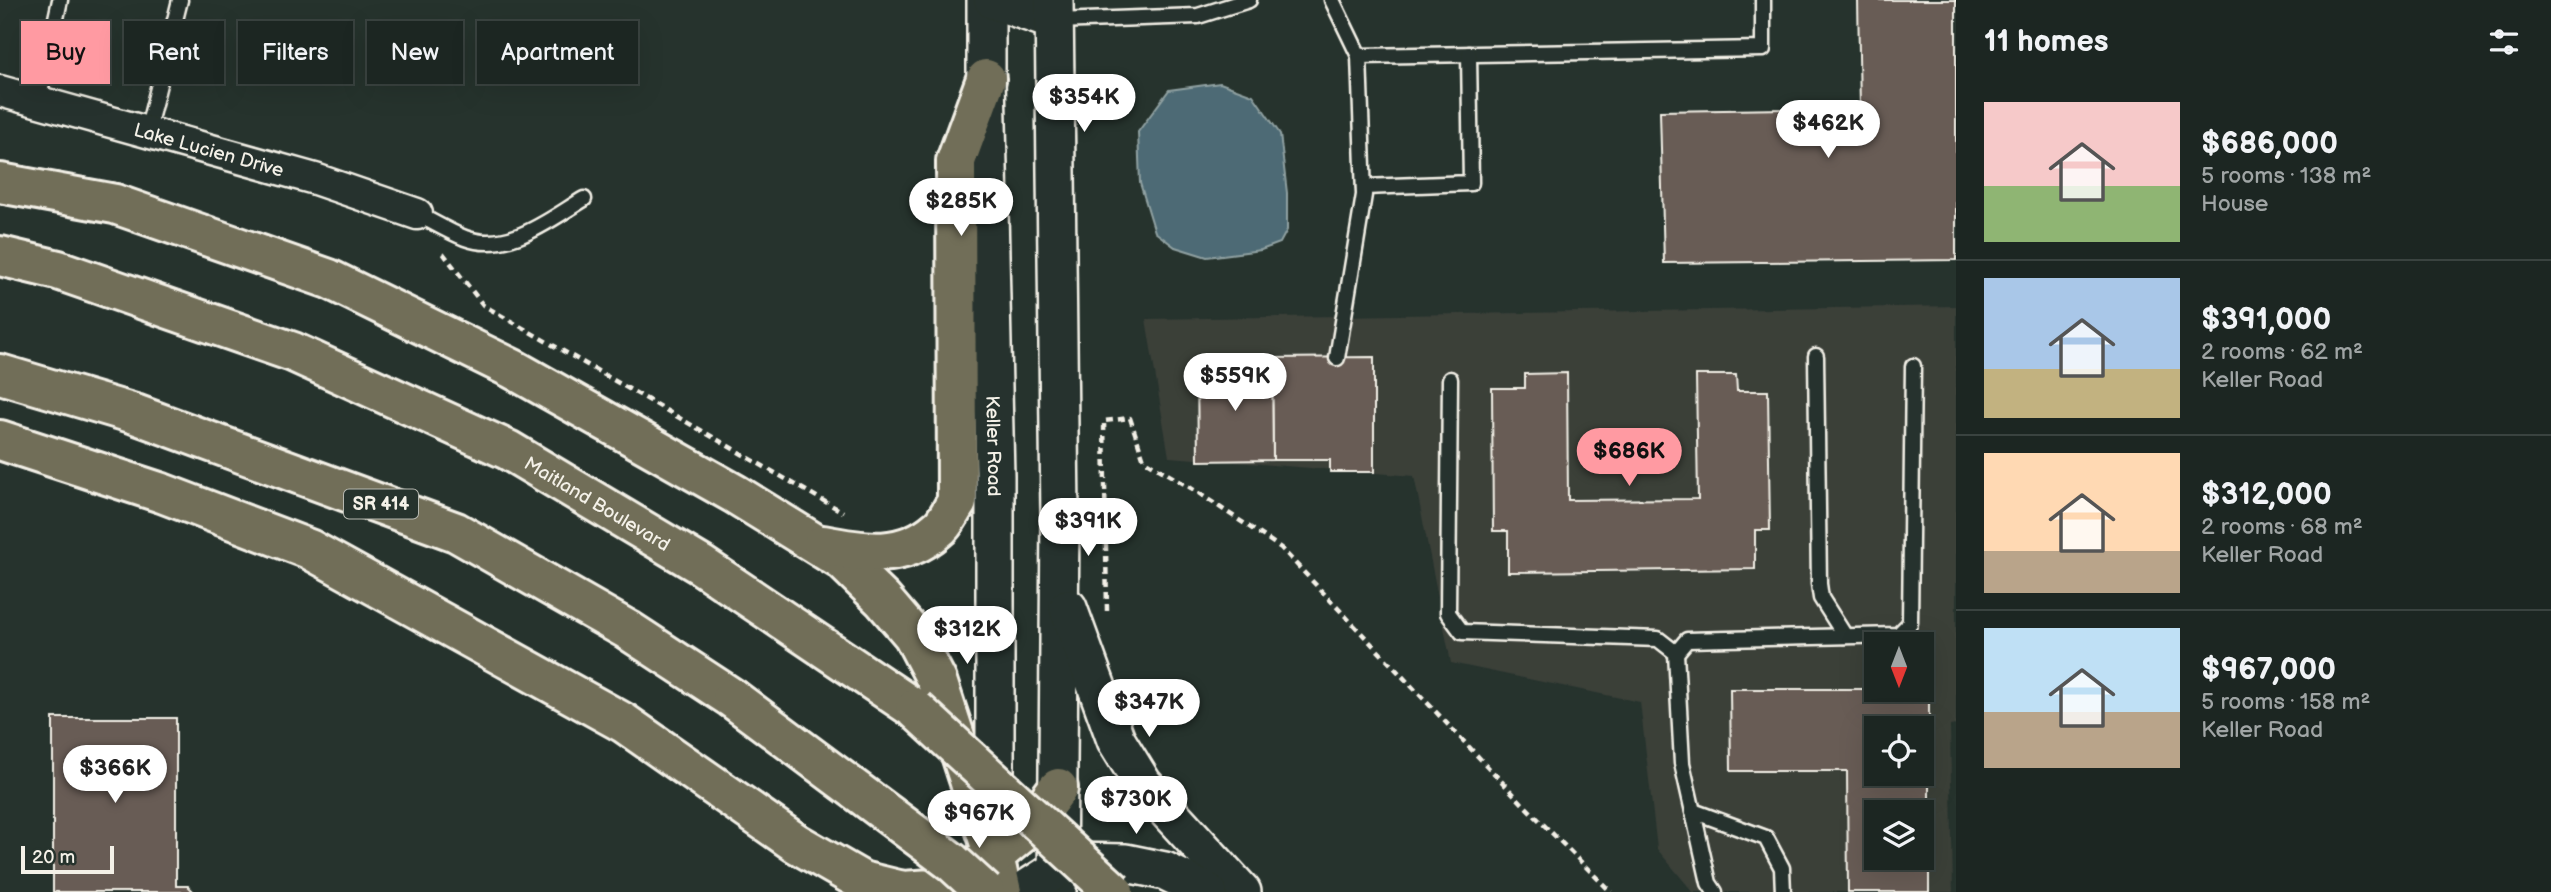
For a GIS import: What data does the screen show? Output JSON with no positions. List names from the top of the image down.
{
  "streets": {
    "highway": ["Maitland Boulevard", "SR 414"],
    "street": ["Lake Lucien Drive", "Keller Road"]
  },
  "scale_bar": "20 m",
  "north": "bottom",
  "page": {
    "heading": "11 homes",
    "chip": [
      "Buy",
      "Rent",
      "Filters",
      "New",
      "Apartment"
    ],
    "price": [
      "$354K",
      "$462K",
      "$285K",
      "$559K",
      "$686K",
      "$391K",
      "$312K",
      "$347K",
      "$366K",
      "$730K",
      "$967K"
    ],
    "list": [
      {
        "name": "$686,000",
        "note": "5 rooms · 138 m² · House"
      },
      {
        "name": "$391,000",
        "note": "2 rooms · 62 m² · Keller Road"
      },
      {
        "name": "$312,000",
        "note": "2 rooms · 68 m² · Keller Road"
      },
      {
        "name": "$967,000",
        "note": "5 rooms · 158 m² · Keller Road"
      }
    ],
    "scale": "20 m"
  }
}
